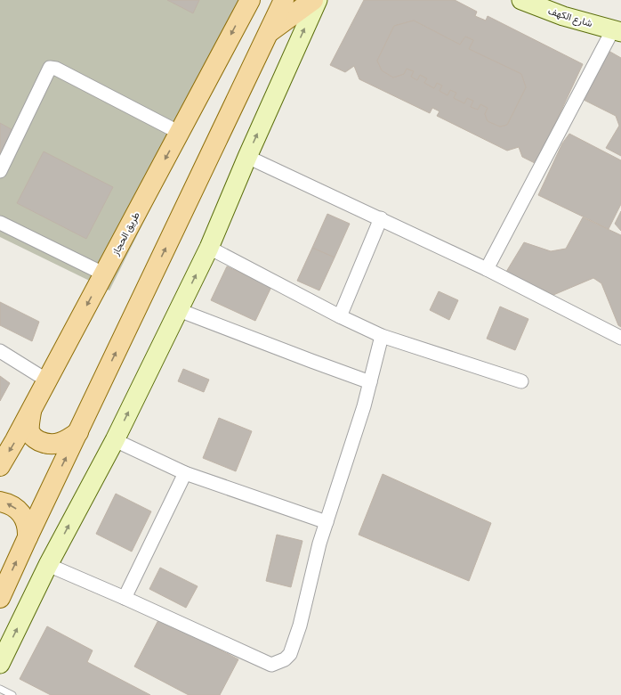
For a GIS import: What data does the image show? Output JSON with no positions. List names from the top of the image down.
{
  "streets": {
    "main road": ["شارع الكهف", "طريق الحجاز"]
  }
}
